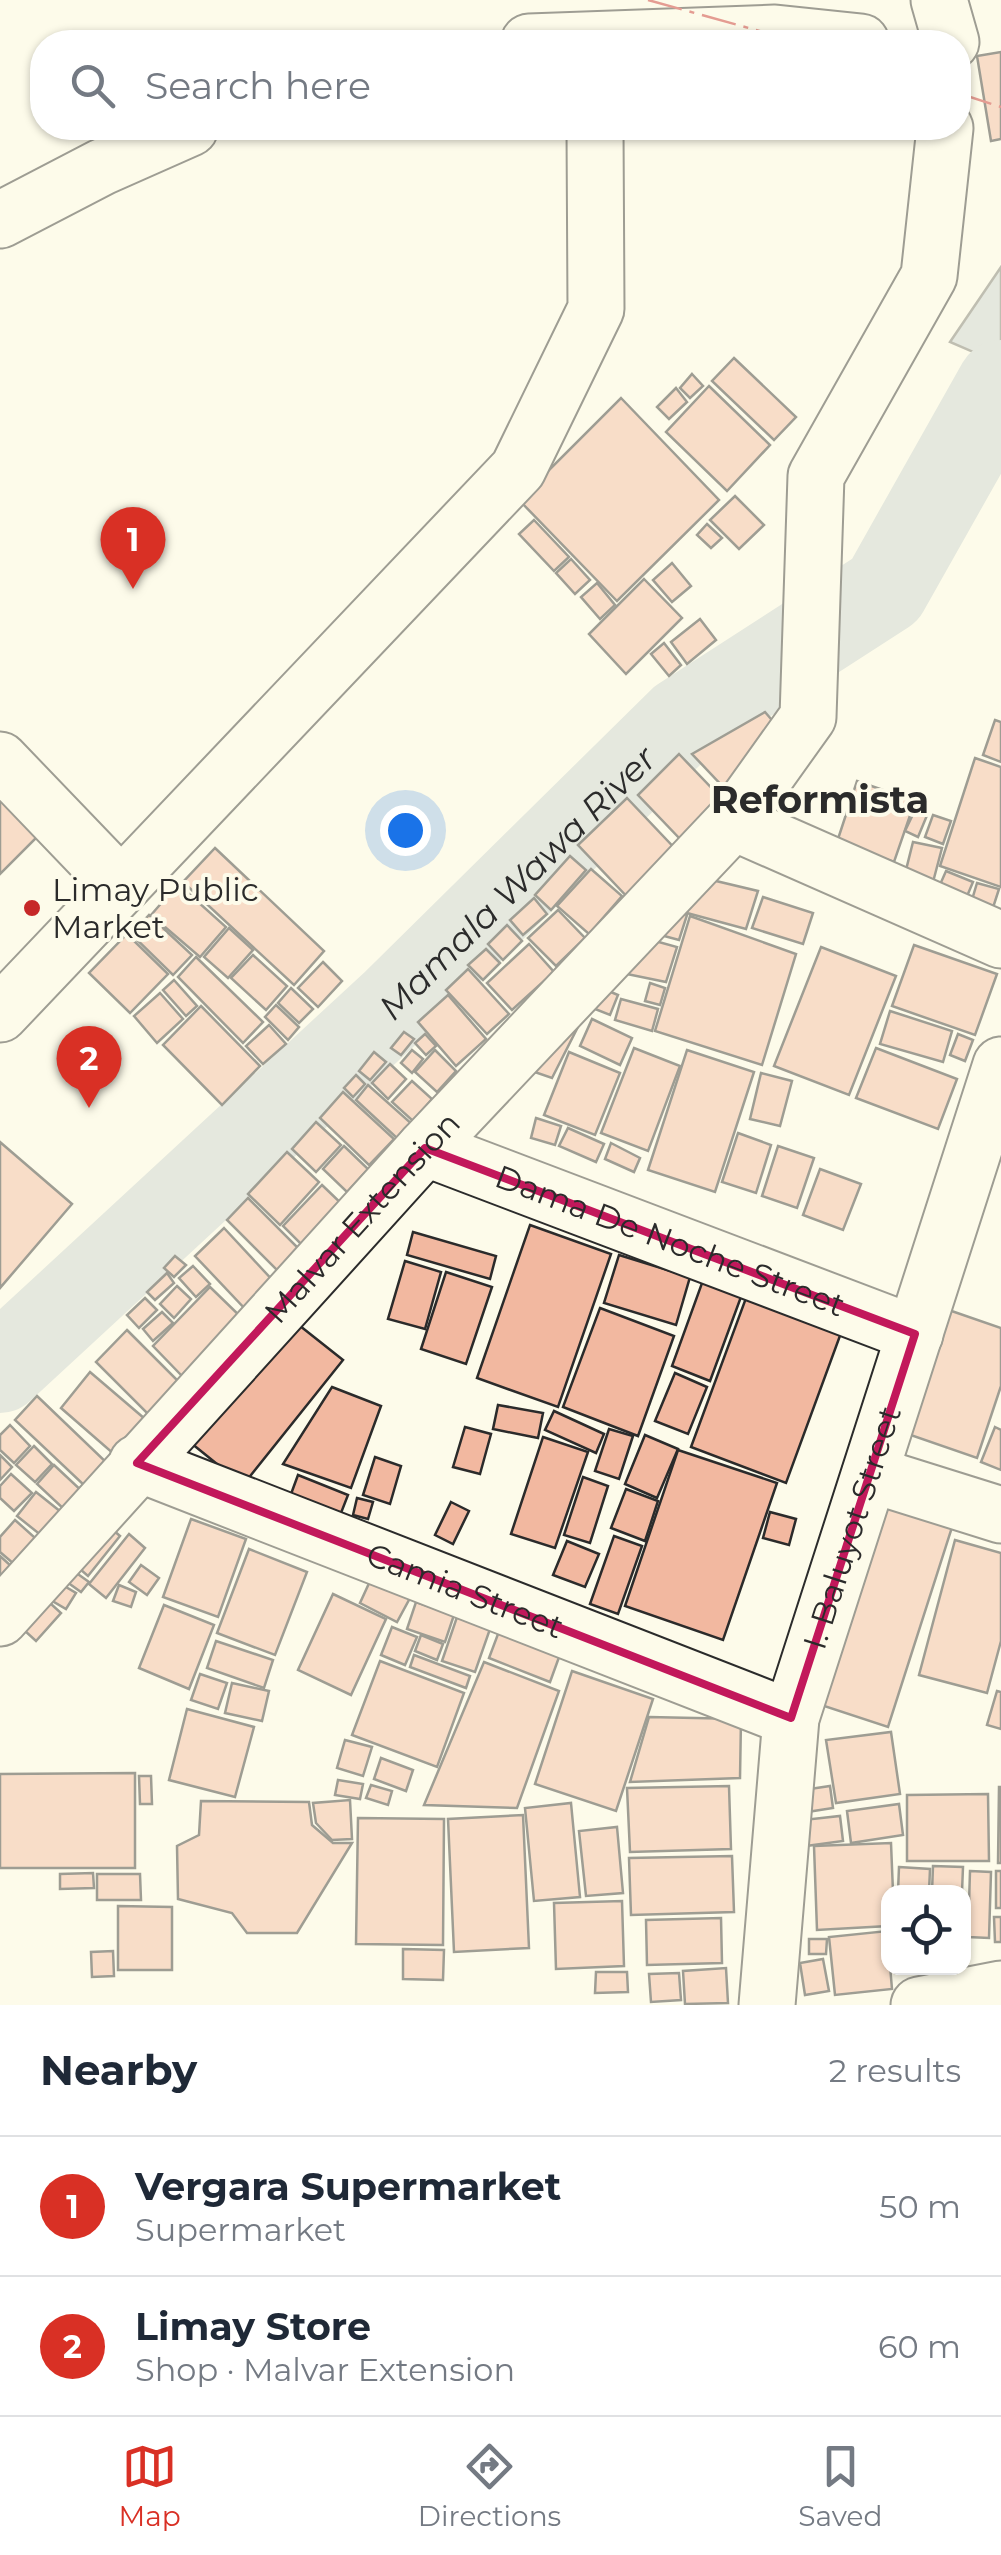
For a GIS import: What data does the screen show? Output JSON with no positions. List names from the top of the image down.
{
  "streets": {
    "street": [
      "Malvar Extension",
      "Dama De Noche Street",
      "I. Baluyot Street",
      "Camia Street"
    ]
  },
  "crossings": [
    ["Malvar Extension", "Dama De Noche Street"],
    ["Malvar Extension", "Camia Street"],
    ["Dama De Noche Street", "I. Baluyot Street"],
    ["I. Baluyot Street", "Camia Street"]
  ],
  "districts": ["Reformista"],
  "water": ["Mamala Wawa River"],
  "places": ["Limay Public Market"],
  "page": {
    "search": "Search here",
    "pins": ["1", "2"],
    "heading": ["Nearby", "2 results"],
    "list": [
      {
        "mark": "1",
        "name": "Vergara Supermarket",
        "note": "Supermarket",
        "value": "50 m"
      },
      {
        "mark": "2",
        "name": "Limay Store",
        "note": "Shop · Malvar Extension",
        "value": "60 m"
      }
    ],
    "nav": ["Map", "Directions", "Saved"]
  }
}
